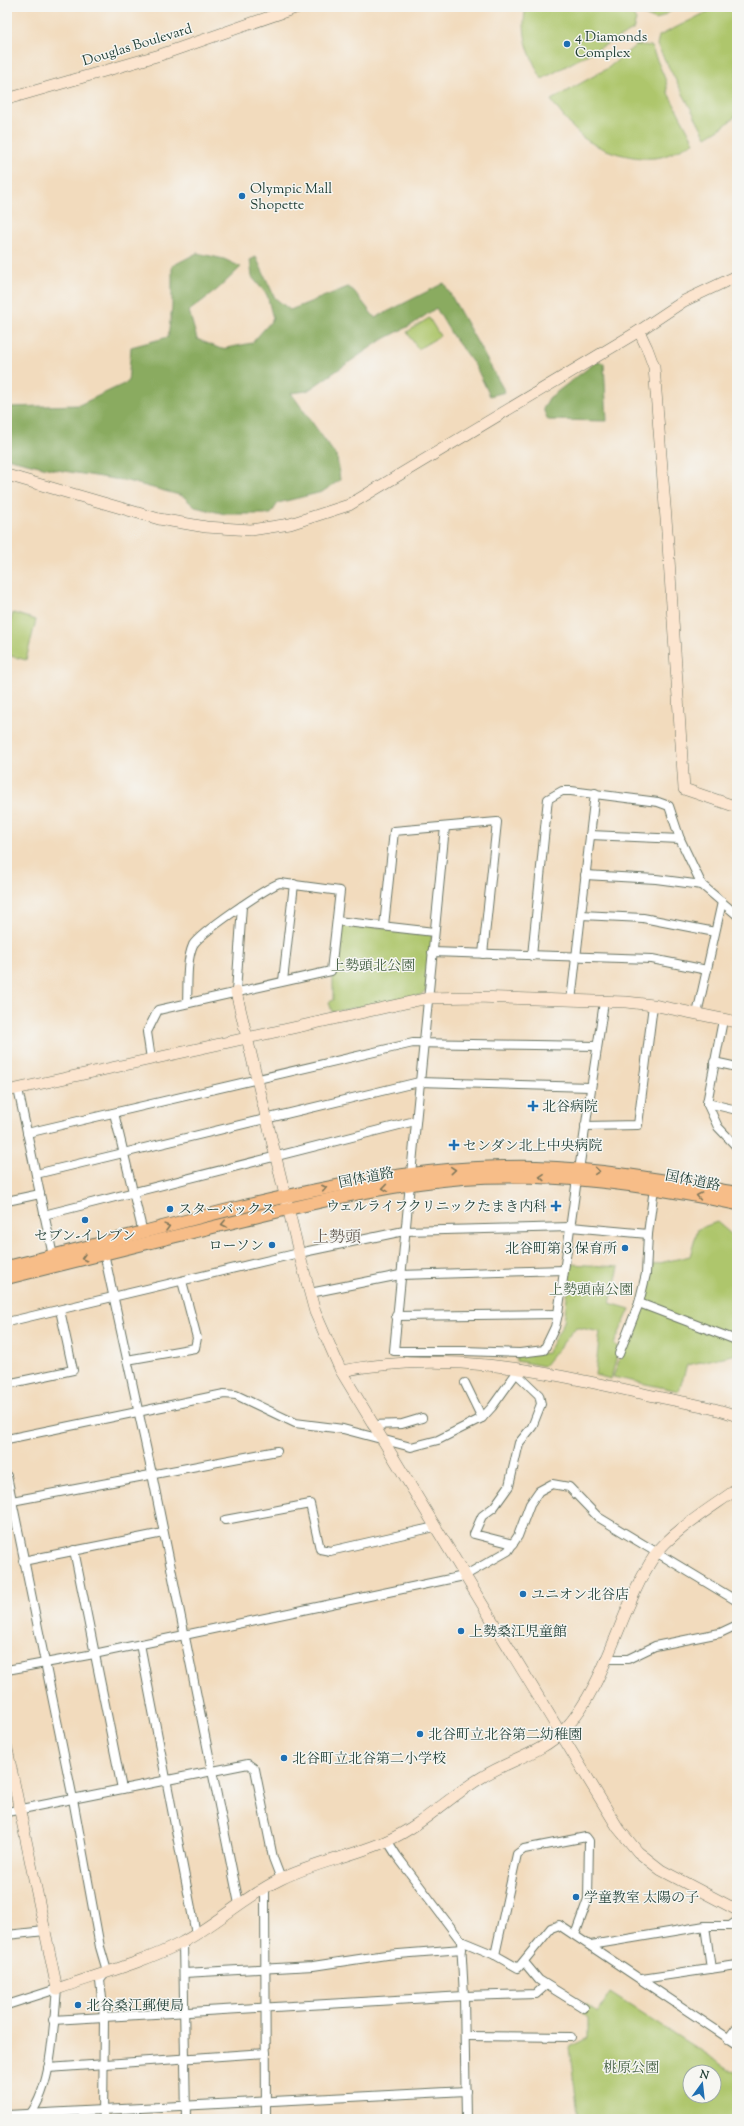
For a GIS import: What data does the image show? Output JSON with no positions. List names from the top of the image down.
{
  "streets": {
    "main road": ["国体道路"],
    "street": ["Douglas Boulevard"]
  },
  "districts": ["上勢頭"],
  "parks": ["上勢頭北公園", "上勢頭南公園", "桃原公園"],
  "places": {
    "other": [
      "4 Diamonds Complex",
      "Olympic Mall Shopette",
      "スターバックス",
      "セブン-イレブン",
      "ローソン",
      "北谷町第３保育所",
      "ユニオン北谷店",
      "上勢桑江児童館",
      "北谷町立北谷第二幼稚園",
      "北谷町立北谷第二小学校",
      "学童教室 太陽の子",
      "北谷桑江郵便局"
    ],
    "health": ["北谷病院", "センダン北上中央病院", "ウェルライフクリニックたまき内科"]
  },
  "north": "top"
}
